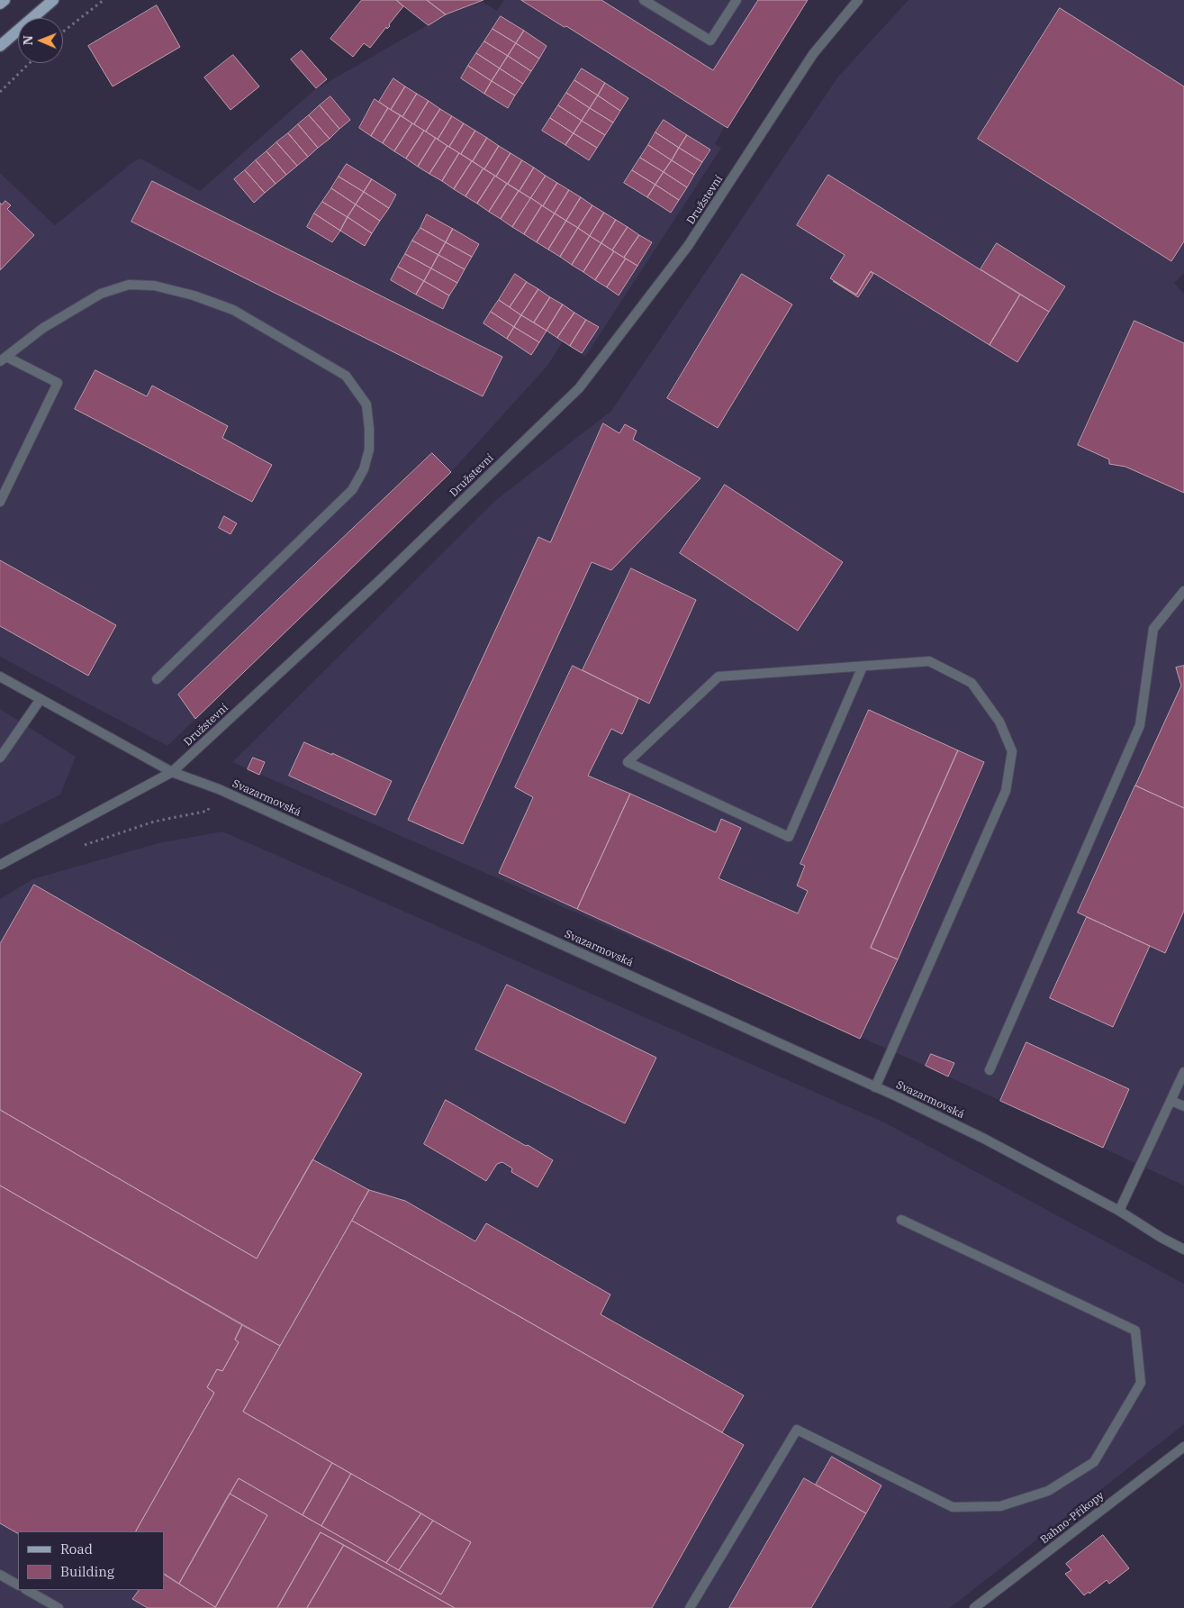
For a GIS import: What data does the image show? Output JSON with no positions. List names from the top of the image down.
{
  "streets": {
    "street": ["Družstevní", "Svazarmovská", "Bahno-Příkopy"]
  },
  "crossings": [
    ["Družstevní", "Svazarmovská"]
  ],
  "legend": ["Road", "Building"],
  "north": "left"
}
